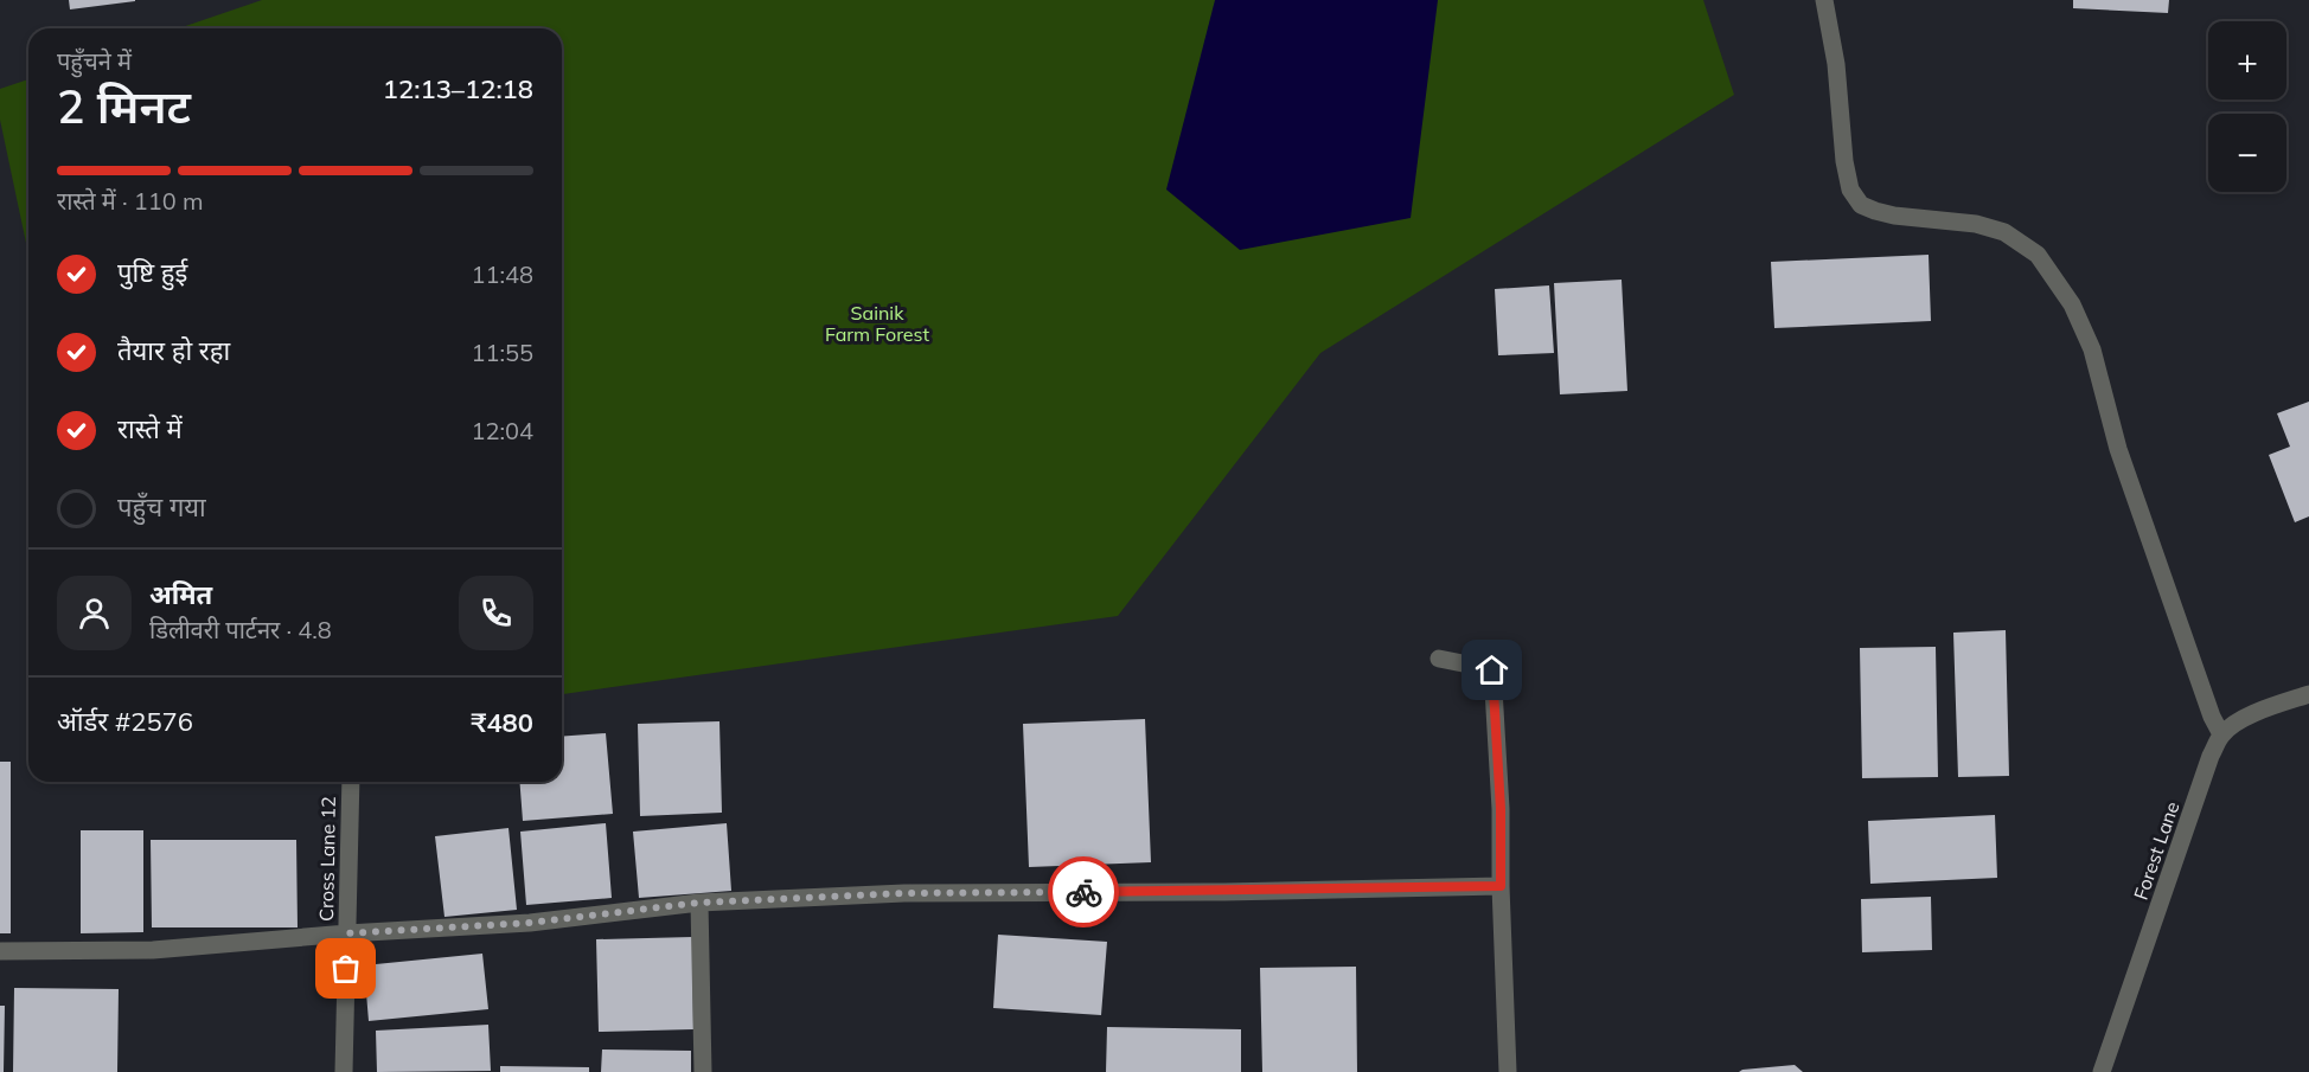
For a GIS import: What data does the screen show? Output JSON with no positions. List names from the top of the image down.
{
  "streets": {
    "street": ["Forest Lane", "Cross Lane 12"]
  },
  "parks": ["Sainik Farm Forest"],
  "page": {
    "map_buttons": ["+", "−"],
    "heading": ["2 मिनट", "पहुँचने में", "12:13–12:18"],
    "panel": [
      "अमित",
      "डिलीवरी पार्टनर · 4.8",
      "ऑर्डर #2576",
      "₹480"
    ],
    "bar": "रास्ते में · 110 m",
    "list": [
      ["पुष्टि हुई", "11:48"],
      ["तैयार हो रहा", "11:55"],
      ["रास्ते में", "12:04"],
      "पहुँच गया"
    ]
  }
}
